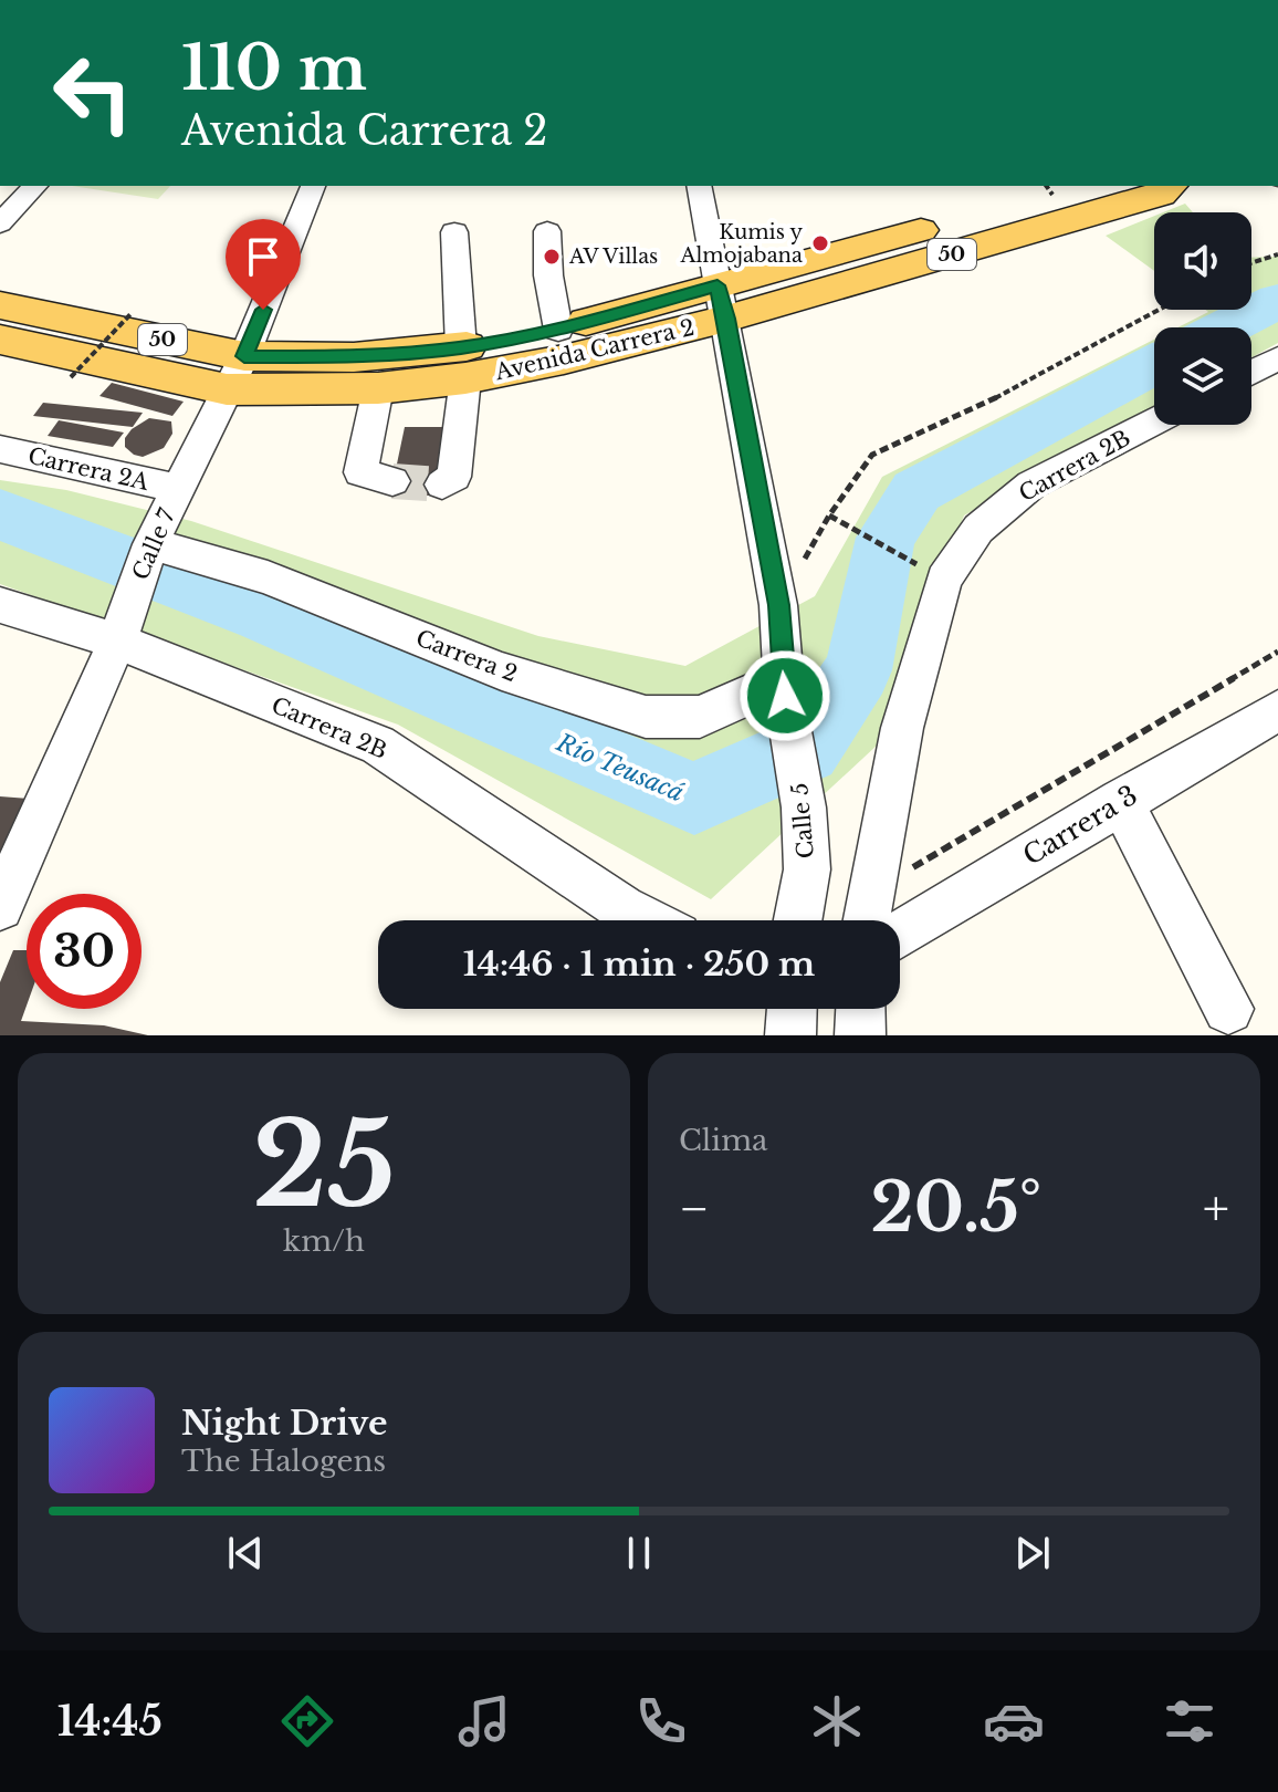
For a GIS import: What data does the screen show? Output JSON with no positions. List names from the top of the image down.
{
  "streets": {
    "main road": ["50", "Avenida Carrera 2"],
    "street": [
      "Carrera 2B",
      "Carrera 2A",
      "Calle 7",
      "Carrera 2",
      "Calle 5",
      "Carrera 3"
    ]
  },
  "crossings": [
    ["Avenida Carrera 2", "Calle 7"],
    ["Avenida Carrera 2", "Calle 5"],
    ["Carrera 2B", "Calle 7"],
    ["Carrera 2A", "Calle 7"],
    ["Calle 7", "Carrera 2"],
    ["Carrera 2", "Calle 5"]
  ],
  "water": ["Río Teusacá"],
  "places": ["Kumis y Almojabana", "AV Villas"],
  "page": {
    "turn": ["110 m", "Avenida Carrera 2"],
    "limit": "30",
    "trip": "14:46 · 1 min · 250 m",
    "tile": [
      ["25", "km/h"],
      "Clima"
    ],
    "heat": ["−", "20.5°", "+"],
    "song": ["Night Drive", "The Halogens"],
    "tabs": "14:45"
  }
}
